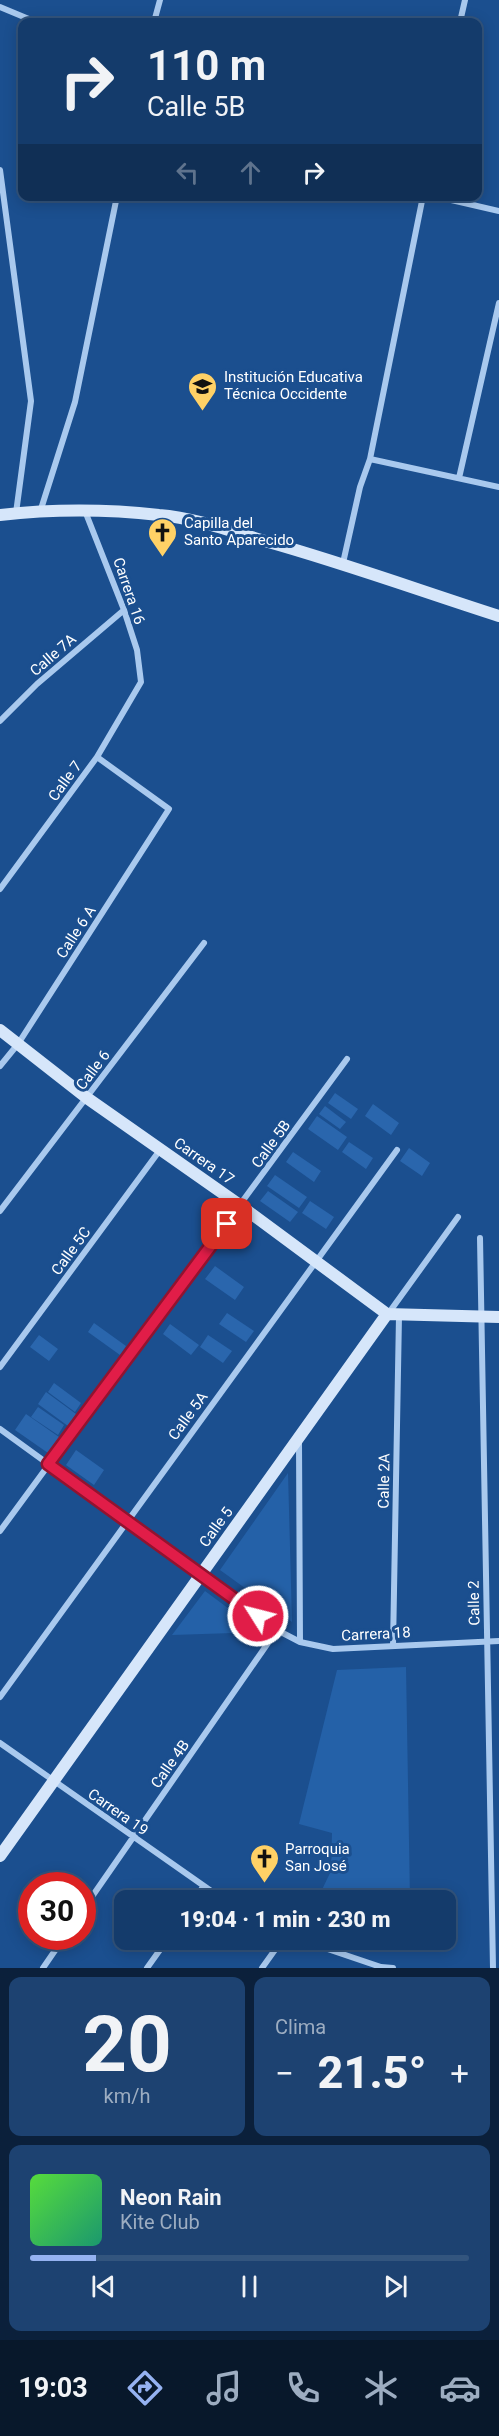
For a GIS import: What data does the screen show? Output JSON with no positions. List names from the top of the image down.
{
  "streets": {
    "street": [
      "Carrera 16",
      "Calle 7A",
      "Calle 7",
      "Calle 6 A",
      "Calle 6",
      "Calle 5B",
      "Carrera 17",
      "Calle 5C",
      "Calle 5A",
      "Calle 2A",
      "Calle 5",
      "Calle 2",
      "Carrera 18",
      "Calle 4B",
      "Carrera 19"
    ]
  },
  "crossings": [
    ["Carrera 16", "Calle 7A"],
    ["Carrera 16", "Calle 7"],
    ["Calle 7", "Calle 6 A"],
    ["Calle 6 A", "Carrera 17"],
    ["Calle 6", "Carrera 17"],
    ["Calle 5B", "Carrera 17"],
    ["Calle 5B", "Carrera 18"],
    ["Carrera 17", "Calle 5C"],
    ["Carrera 17", "Calle 5A"],
    ["Carrera 17", "Calle 2A"],
    ["Carrera 17", "Calle 5"],
    ["Calle 5A", "Carrera 18"],
    ["Calle 2A", "Calle 5"],
    ["Calle 2A", "Carrera 18"],
    ["Calle 5", "Carrera 18"],
    ["Calle 5", "Carrera 19"],
    ["Calle 2", "Carrera 18"],
    ["Carrera 18", "Calle 4B"],
    ["Calle 4B", "Carrera 19"]
  ],
  "places": {
    "school or university": ["Institución Educativa Técnica Occidente"],
    "church": ["Capilla del Santo Aparecido", "Parroquia San José"]
  },
  "page": {
    "turn": ["110 m", "Calle 5B"],
    "limit": "30",
    "trip": "19:04 · 1 min · 230 m",
    "tile": [
      ["20", "km/h"],
      "Clima"
    ],
    "heat": ["−", "21.5°", "+"],
    "song": ["Neon Rain", "Kite Club"],
    "tabs": "19:03"
  }
}
